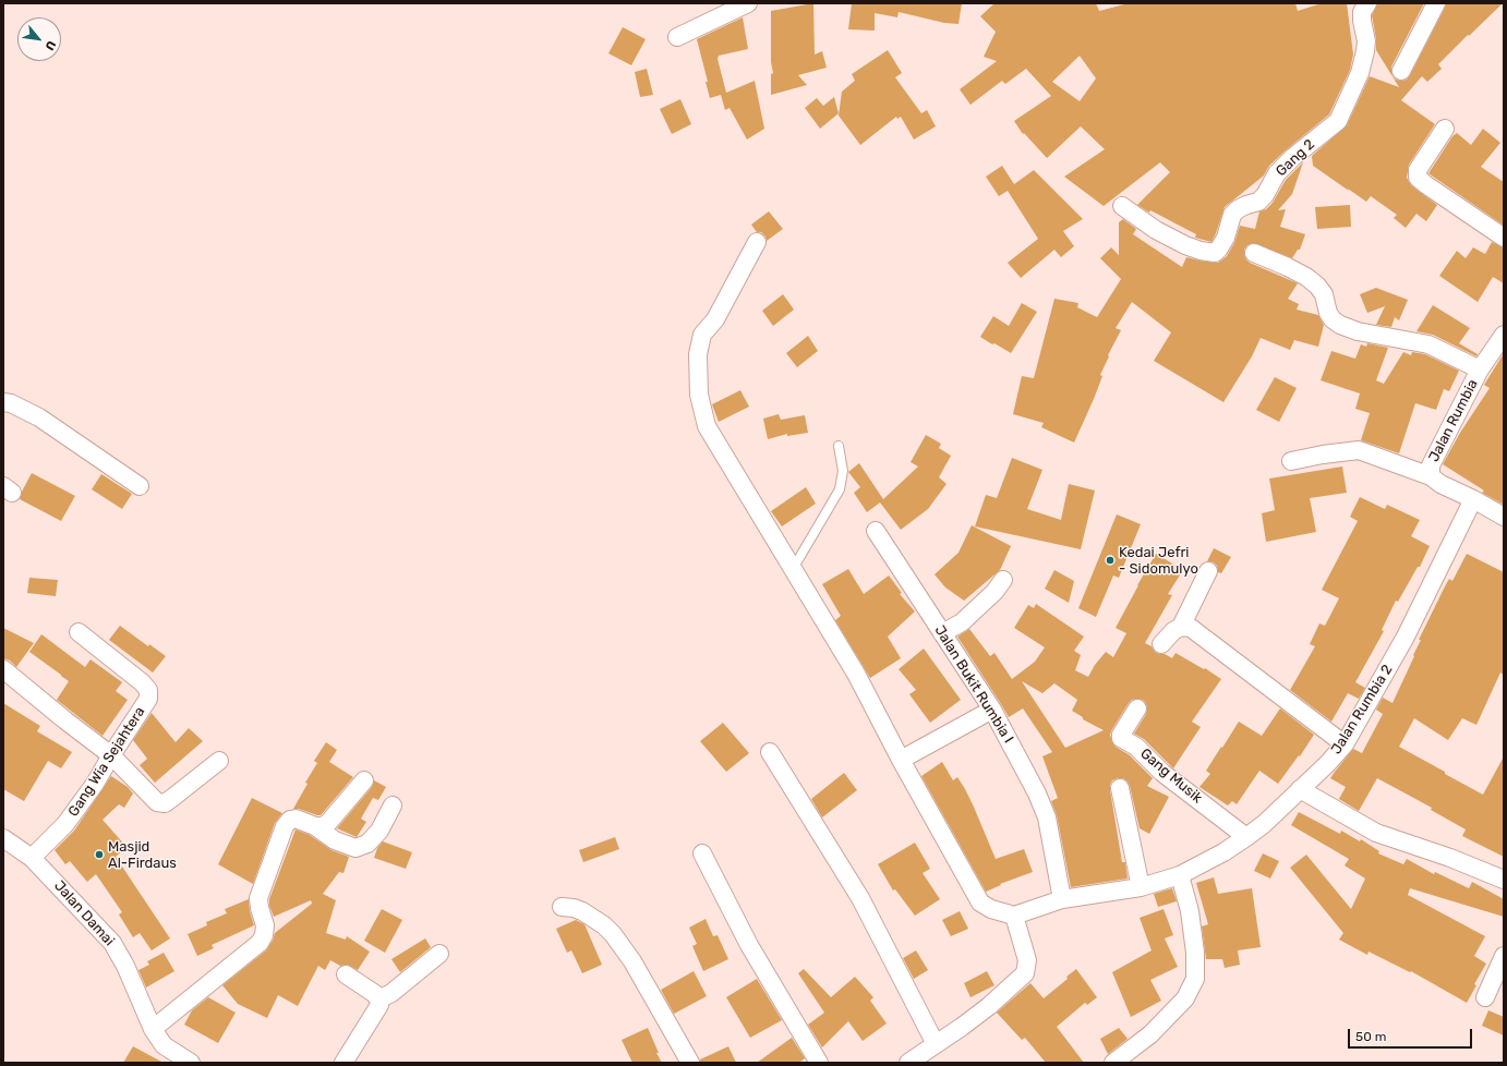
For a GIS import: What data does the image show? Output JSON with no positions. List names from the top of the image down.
{
  "streets": {
    "street": [
      "Gang 2",
      "Jalan Rumbia",
      "Jalan Bukit Rumbia I",
      "Jalan Rumbia 2",
      "Gang Wia Sejahtera",
      "Gang Musik",
      "Jalan Damai"
    ]
  },
  "crossings": [
    ["Jalan Bukit Rumbia I", "Jalan Rumbia 2"],
    ["Jalan Rumbia 2", "Gang Musik"],
    ["Gang Wia Sejahtera", "Jalan Damai"]
  ],
  "places": ["Kedai Jefri - Sidomulyo", "Masjid Al-Firdaus"],
  "scale_bar": "50 m",
  "north": "bottom right"
}
